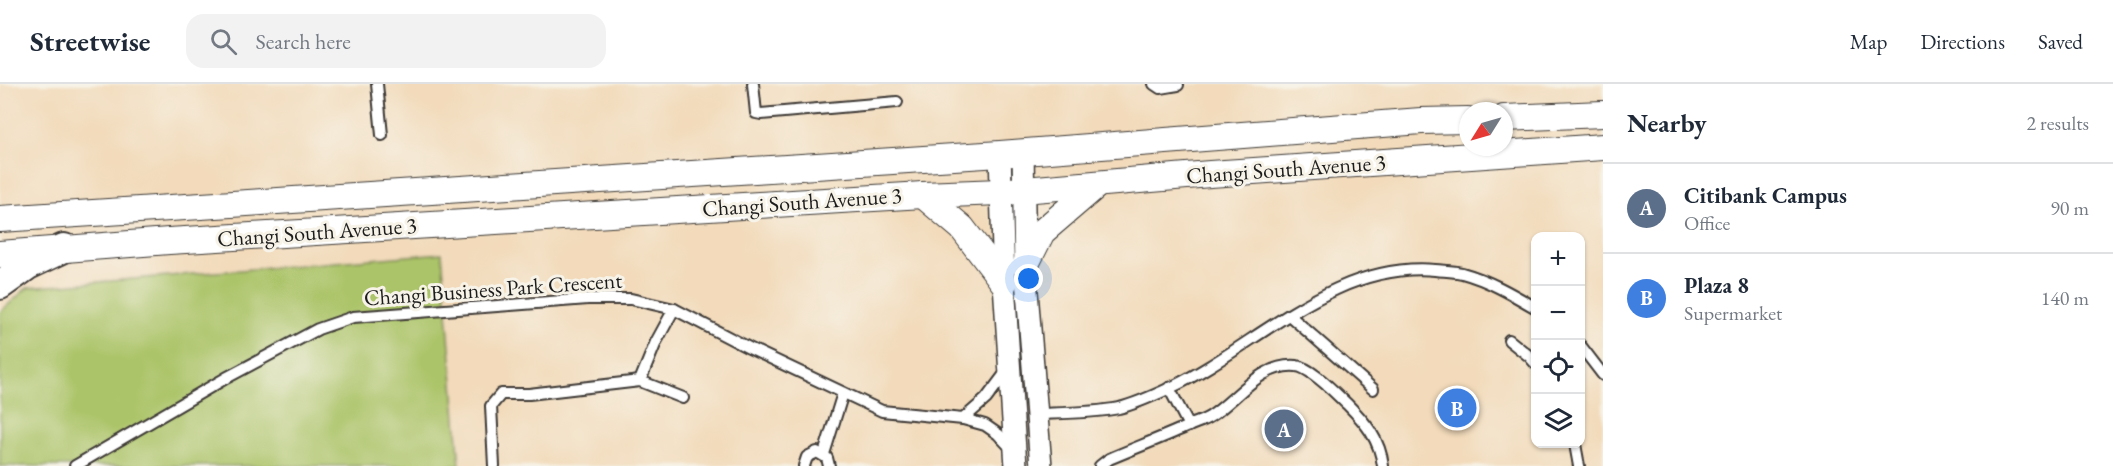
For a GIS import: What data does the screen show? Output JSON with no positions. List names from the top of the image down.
{
  "streets": {
    "street": ["Changi South Avenue 3"],
    "lane": ["Changi Business Park Crescent"]
  },
  "north": "bottom left",
  "page": {
    "header": "Streetwise",
    "search": "Search here",
    "nav": ["Map", "Directions", "Saved"],
    "heading": ["Nearby", "2 results"],
    "list": [
      {
        "mark": "A",
        "name": "Citibank Campus",
        "note": "Office",
        "value": "90 m"
      },
      {
        "mark": "B",
        "name": "Plaza 8",
        "note": "Supermarket",
        "value": "140 m"
      }
    ],
    "map_buttons": ["+", "−"],
    "pins": ["B", "A"]
  }
}
